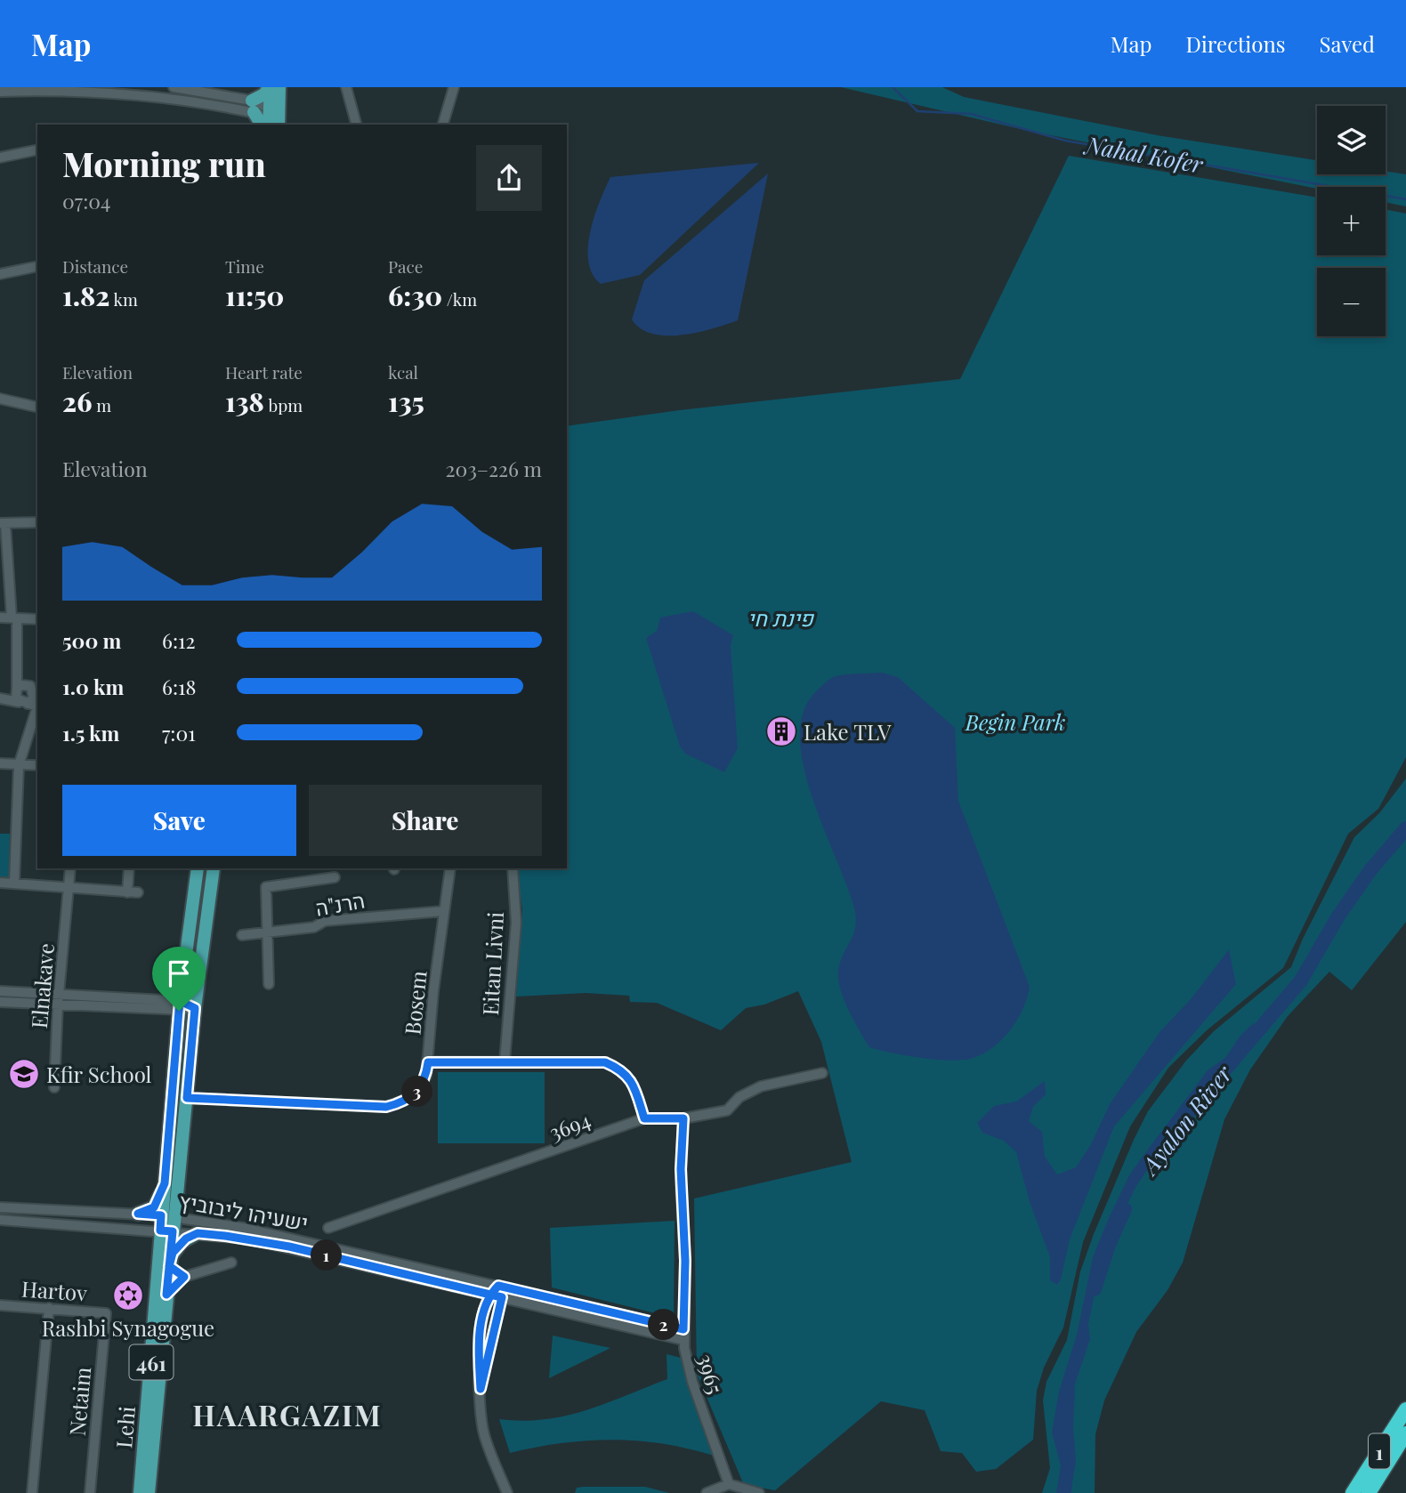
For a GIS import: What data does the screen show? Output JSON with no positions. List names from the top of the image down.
{
  "streets": {
    "highway": ["1"],
    "main road": ["461", "Lehi"],
    "street": [
      "הרנ\"ה",
      "Eitan Livni",
      "Elnakave",
      "Bosem",
      "3694",
      "ישעיהו ליבוביץ",
      "Hartov",
      "3965",
      "Netaim"
    ]
  },
  "crossings": [
    ["הרנ\"ה", "Bosem"],
    ["Bosem", "461"],
    ["3694", "3965"],
    ["ישעיהו ליבוביץ", "461"],
    ["ישעיהו ליבוביץ", "3965"],
    ["ישעיהו ליבוביץ", "Lehi"],
    ["Hartov", "Netaim"],
    ["461", "Lehi"]
  ],
  "districts": ["HAARGAZIM"],
  "water": ["Nahal Kofer", "Ayalon River"],
  "parks": ["פינת חי", "Begin Park"],
  "places": {
    "building": ["Lake TLV"],
    "school or university": ["Kfir School"],
    "synagogue": ["Rashbi Synagogue"]
  },
  "page": {
    "header": "Map",
    "nav": ["Map", "Directions", "Saved"],
    "map_buttons": ["+", "−"],
    "heading": ["Morning run", "07:04"],
    "stats": [
      ["Distance", "1.82 km"],
      ["Time", "11:50"],
      ["Pace", "6:30 /km"],
      ["Elevation", "26 m"],
      ["Heart rate", "138 bpm"],
      ["kcal", "135"]
    ],
    "chart": ["Elevation", "203–226 m"],
    "list": [
      {
        "name": "500 m",
        "note": "6:12"
      },
      {
        "name": "1.0 km",
        "note": "6:18"
      },
      {
        "name": "1.5 km",
        "note": "7:01"
      }
    ],
    "buttons": ["Save", "Share"],
    "pins": ["3", "1", "2"]
  }
}
